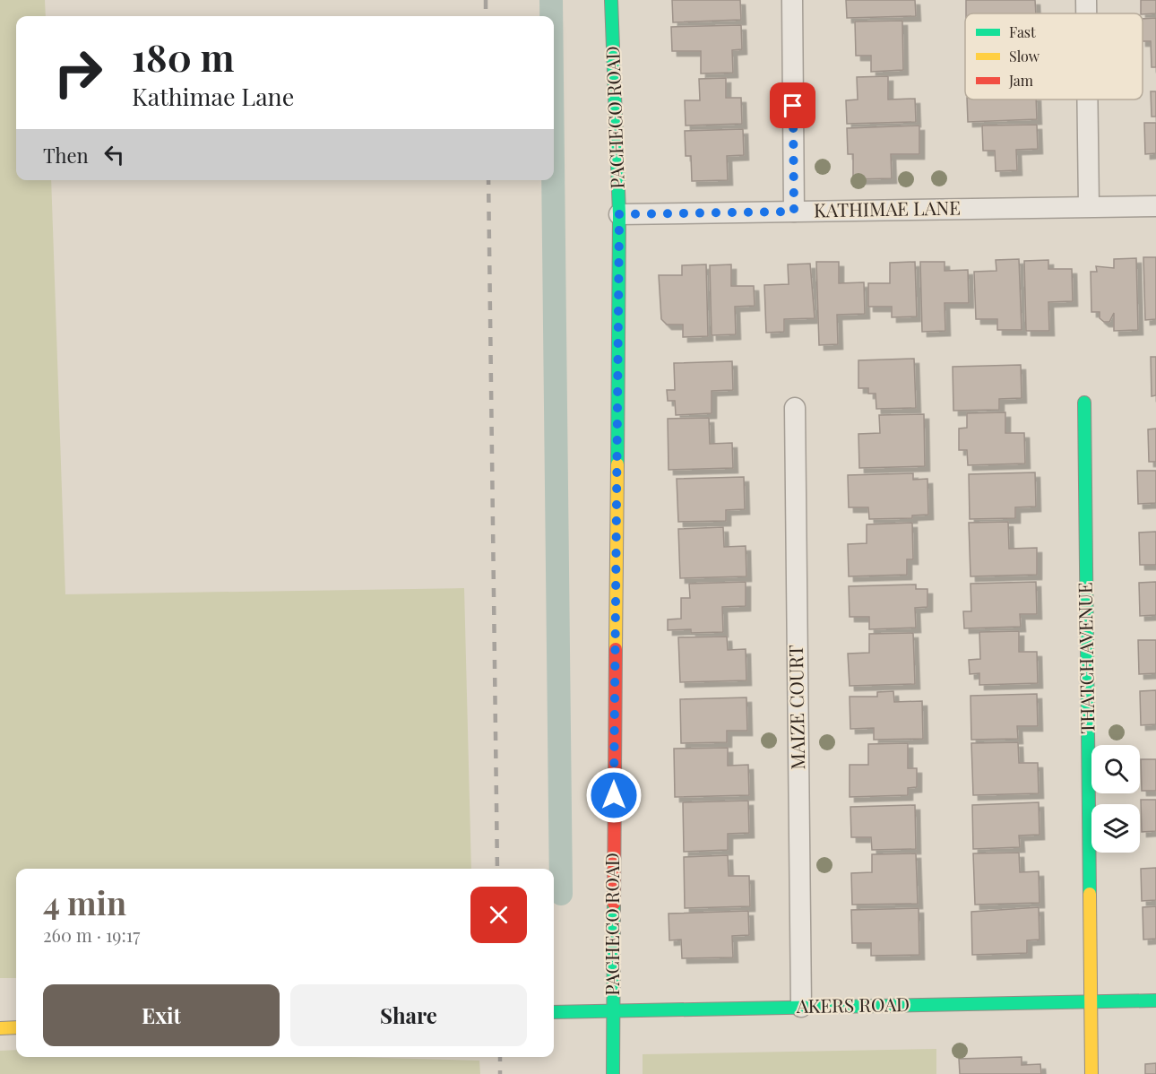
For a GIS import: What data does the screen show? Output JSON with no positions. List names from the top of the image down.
{
  "streets": {
    "street": [
      "PACHECO ROAD",
      "KATHIMAE LANE",
      "THATCH AVENUE",
      "MAIZE COURT",
      "AKERS ROAD"
    ]
  },
  "crossings": [
    ["PACHECO ROAD", "KATHIMAE LANE"],
    ["PACHECO ROAD", "AKERS ROAD"],
    ["THATCH AVENUE", "AKERS ROAD"],
    ["MAIZE COURT", "AKERS ROAD"]
  ],
  "legend": ["Fast", "Slow", "Jam"],
  "page": {
    "turn": ["180 m", "Kathimae Lane"],
    "then": "Then",
    "heading": ["4 min", "260 m · 19:17"],
    "buttons": ["Exit", "Share"]
  }
}
